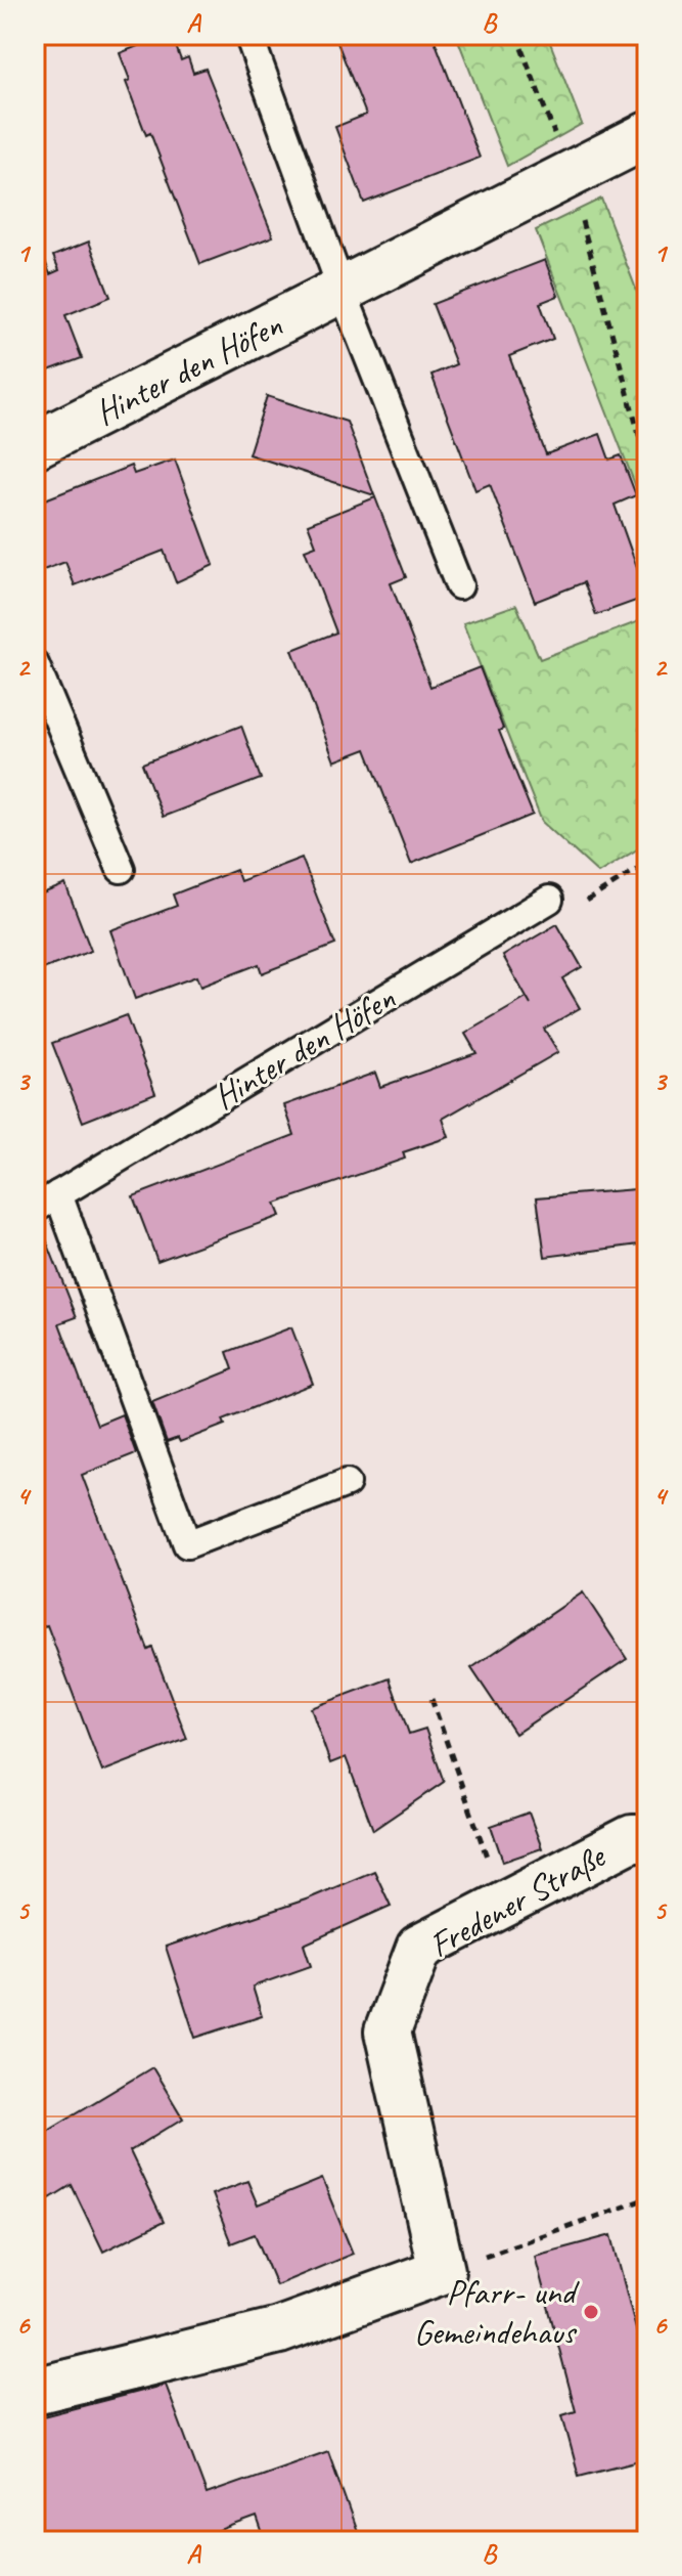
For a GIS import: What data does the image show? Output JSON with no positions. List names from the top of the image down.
{
  "streets": {
    "street": ["Hinter den Höfen", "Fredener Straße"]
  },
  "places": ["Pfarr- und Gemeindehaus"],
  "grid": {
    "columns": ["A", "B"],
    "rows": [
      "1",
      "2",
      "3",
      "4",
      "5",
      "6"
    ]
  }
}
